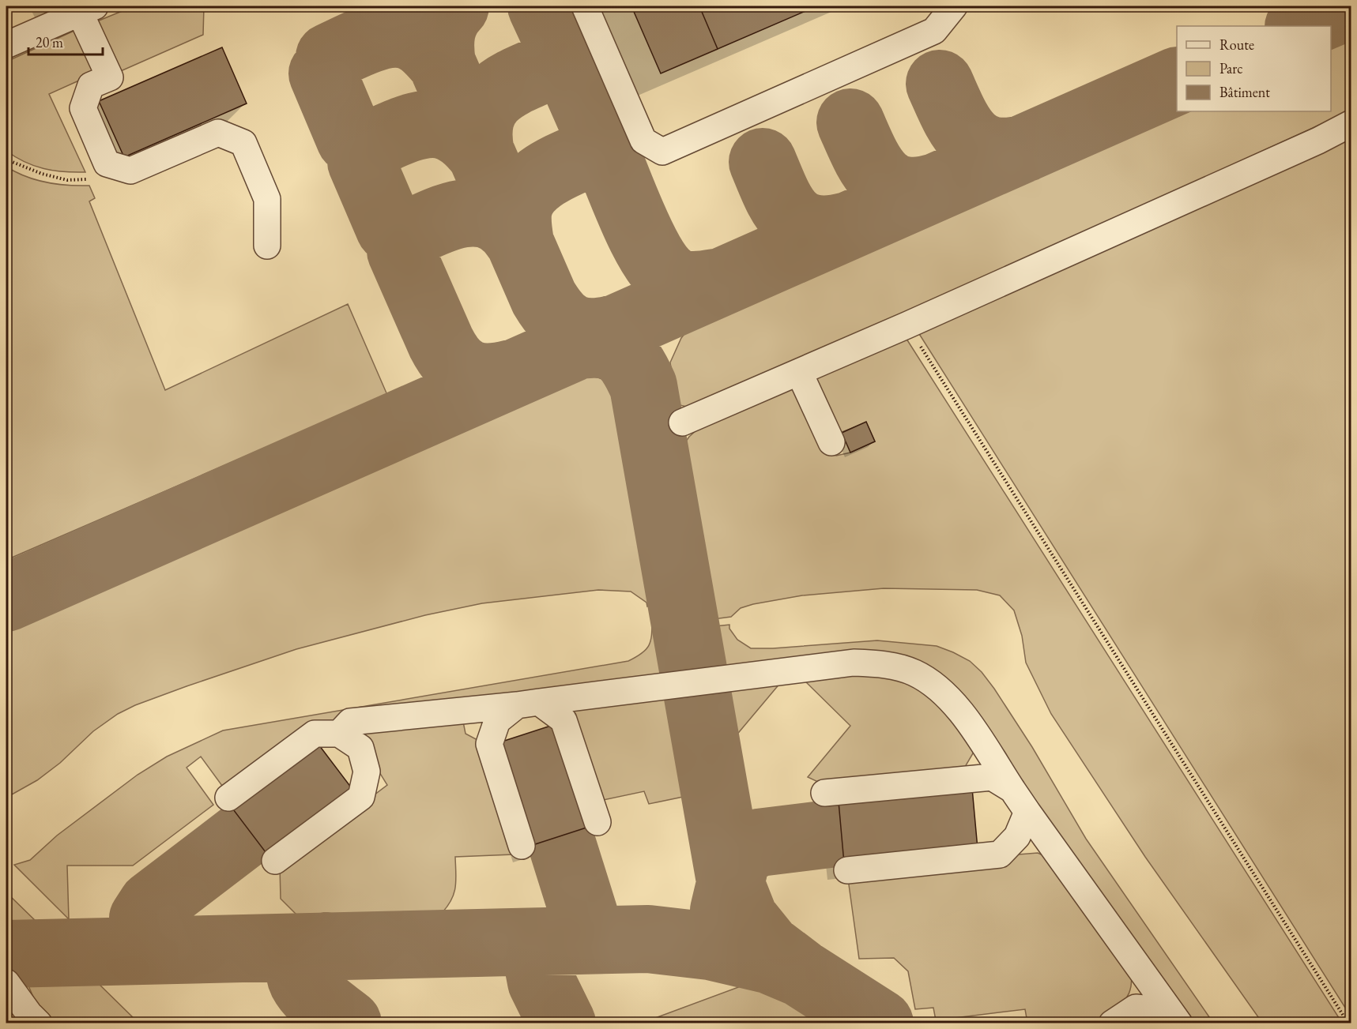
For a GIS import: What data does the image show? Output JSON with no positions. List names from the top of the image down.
{
  "legend": ["Route", "Parc", "Bâtiment"],
  "scale_bar": "20 m"
}
